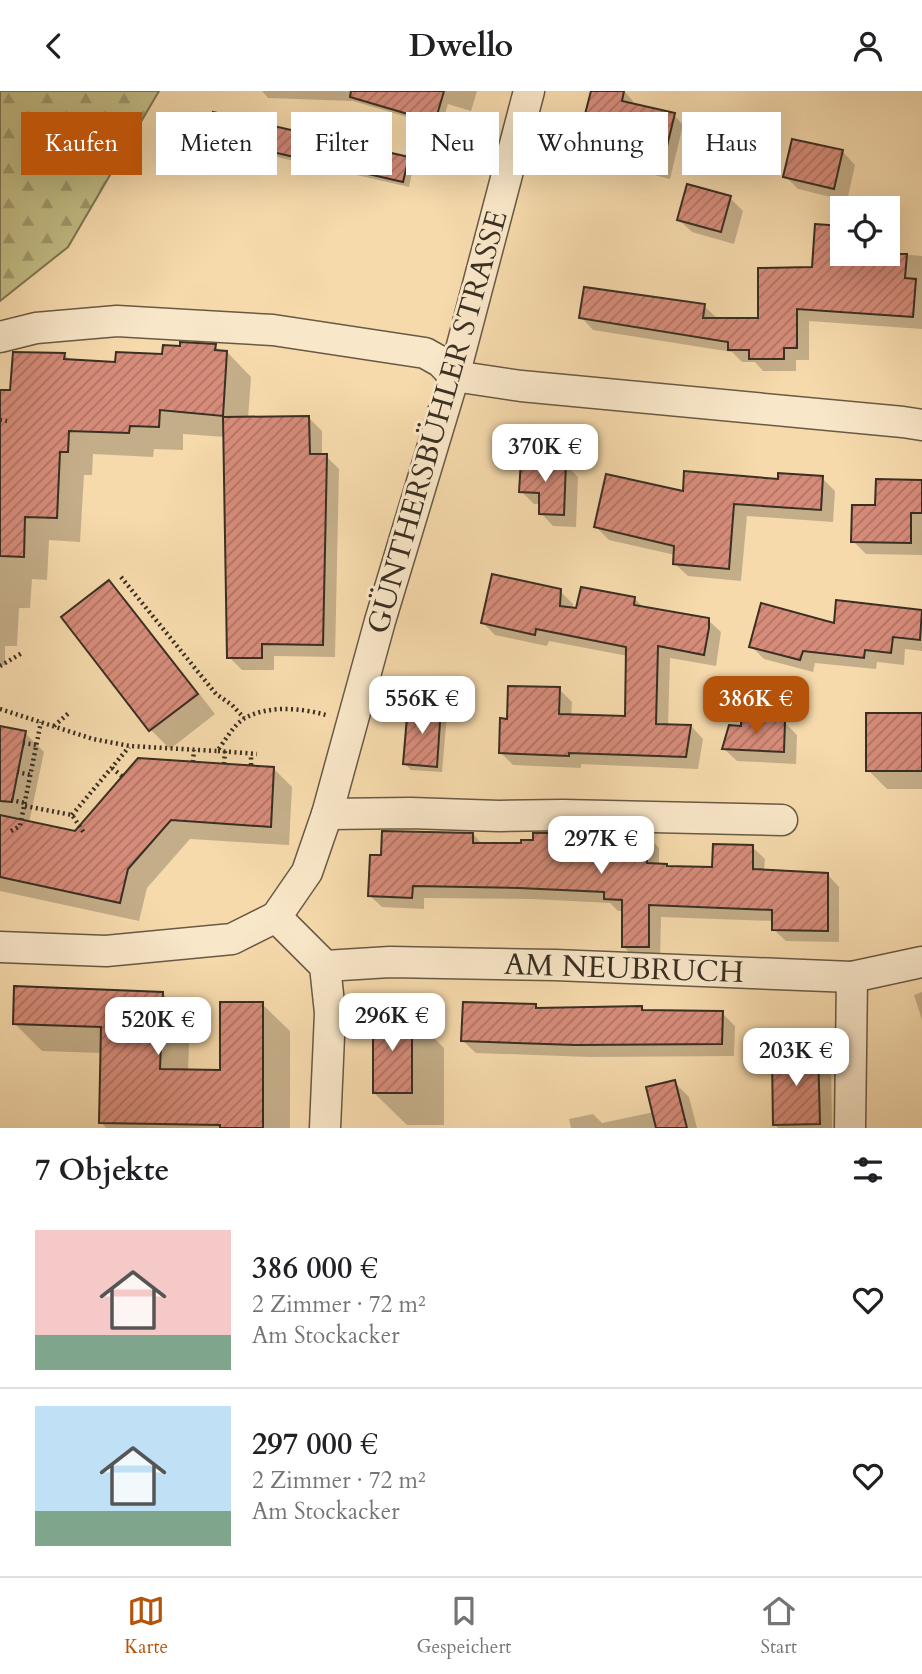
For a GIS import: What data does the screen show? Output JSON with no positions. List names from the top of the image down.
{
  "streets": {
    "street": ["GÜNTHERSBÜHLER STRASSE", "AM NEUBRUCH"]
  },
  "page": {
    "header": "Dwello",
    "chip": [
      "Kaufen",
      "Mieten",
      "Filter",
      "Neu",
      "Wohnung",
      "Haus"
    ],
    "price": [
      "370K €",
      "556K €",
      "386K €",
      "297K €",
      "296K €",
      "520K €",
      "203K €"
    ],
    "heading": "7 Objekte",
    "list": [
      {
        "name": "386 000 €",
        "note": "2 Zimmer · 72 m² · Am Stockacker"
      },
      {
        "name": "297 000 €",
        "note": "2 Zimmer · 72 m² · Am Stockacker"
      }
    ],
    "tabs": ["Karte", "Gespeichert", "Start"]
  }
}
